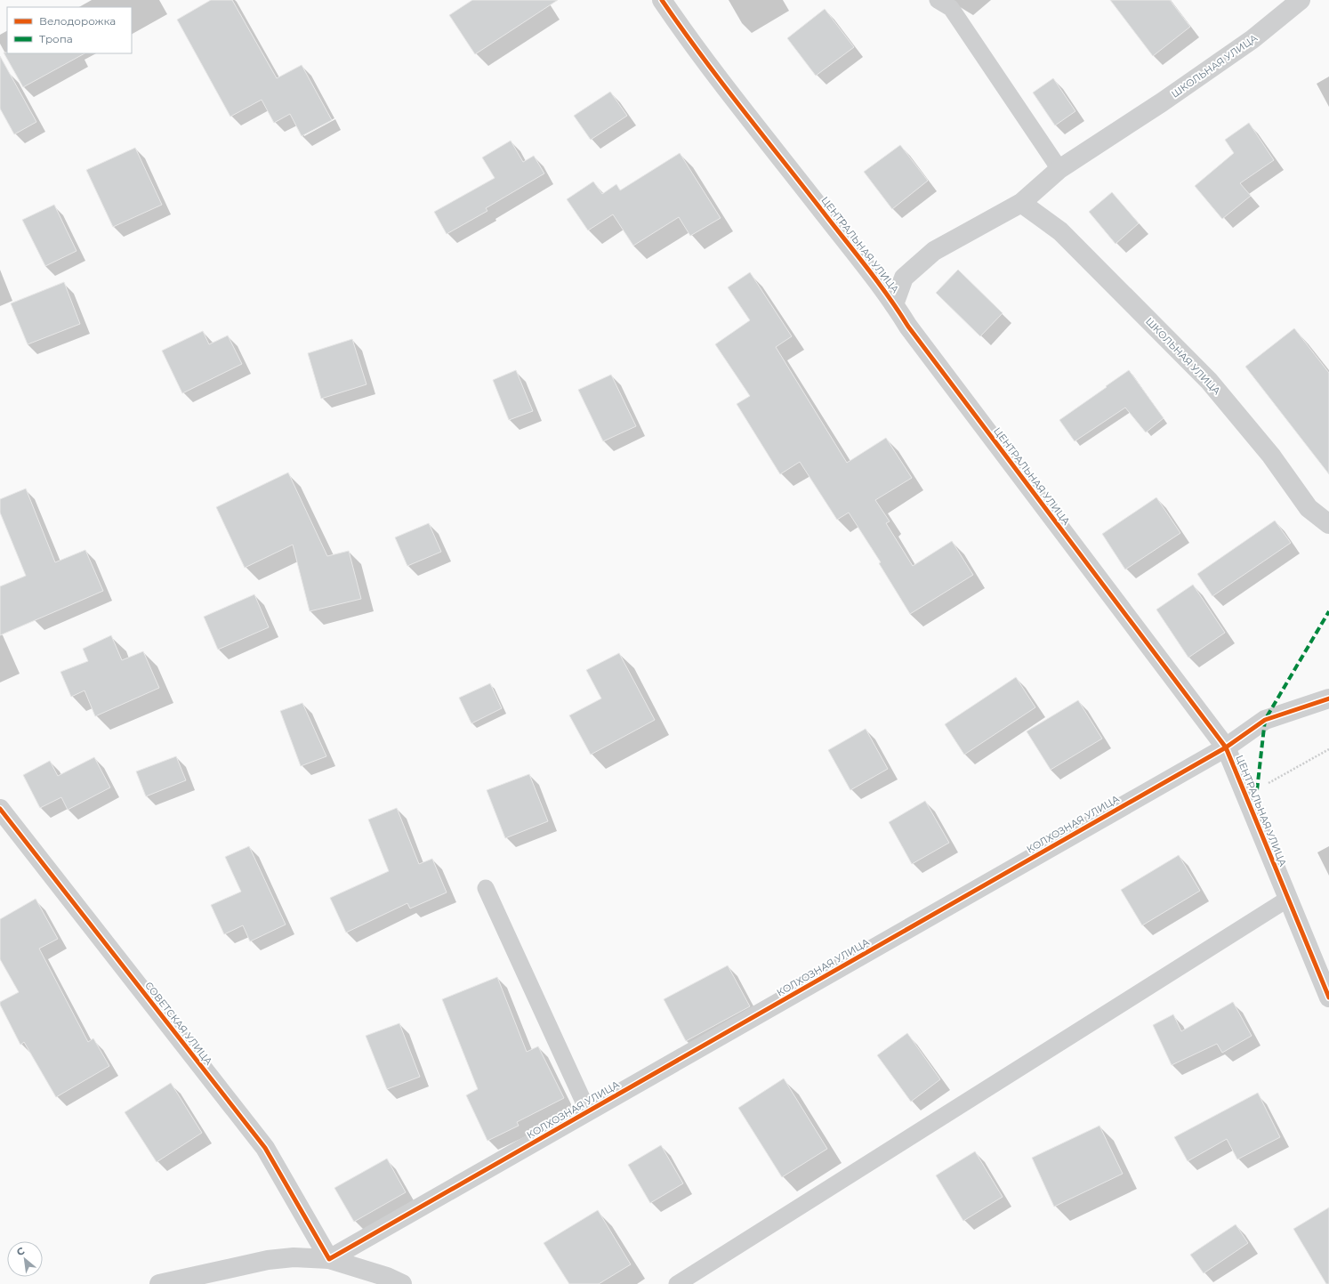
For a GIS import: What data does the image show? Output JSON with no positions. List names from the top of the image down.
{
  "streets": {
    "street": [
      "ШКОЛЬНАЯ УЛИЦА",
      "ЦЕНТРАЛЬНАЯ УЛИЦА",
      "КОЛХОЗНАЯ УЛИЦА",
      "СОВЕТСКАЯ УЛИЦА"
    ]
  },
  "crossings": [
    ["ШКОЛЬНАЯ УЛИЦА", "ЦЕНТРАЛЬНАЯ УЛИЦА"],
    ["ЦЕНТРАЛЬНАЯ УЛИЦА", "КОЛХОЗНАЯ УЛИЦА"],
    ["КОЛХОЗНАЯ УЛИЦА", "СОВЕТСКАЯ УЛИЦА"]
  ],
  "legend": ["Велодорожка", "Тропа"],
  "north": "top left"
}
